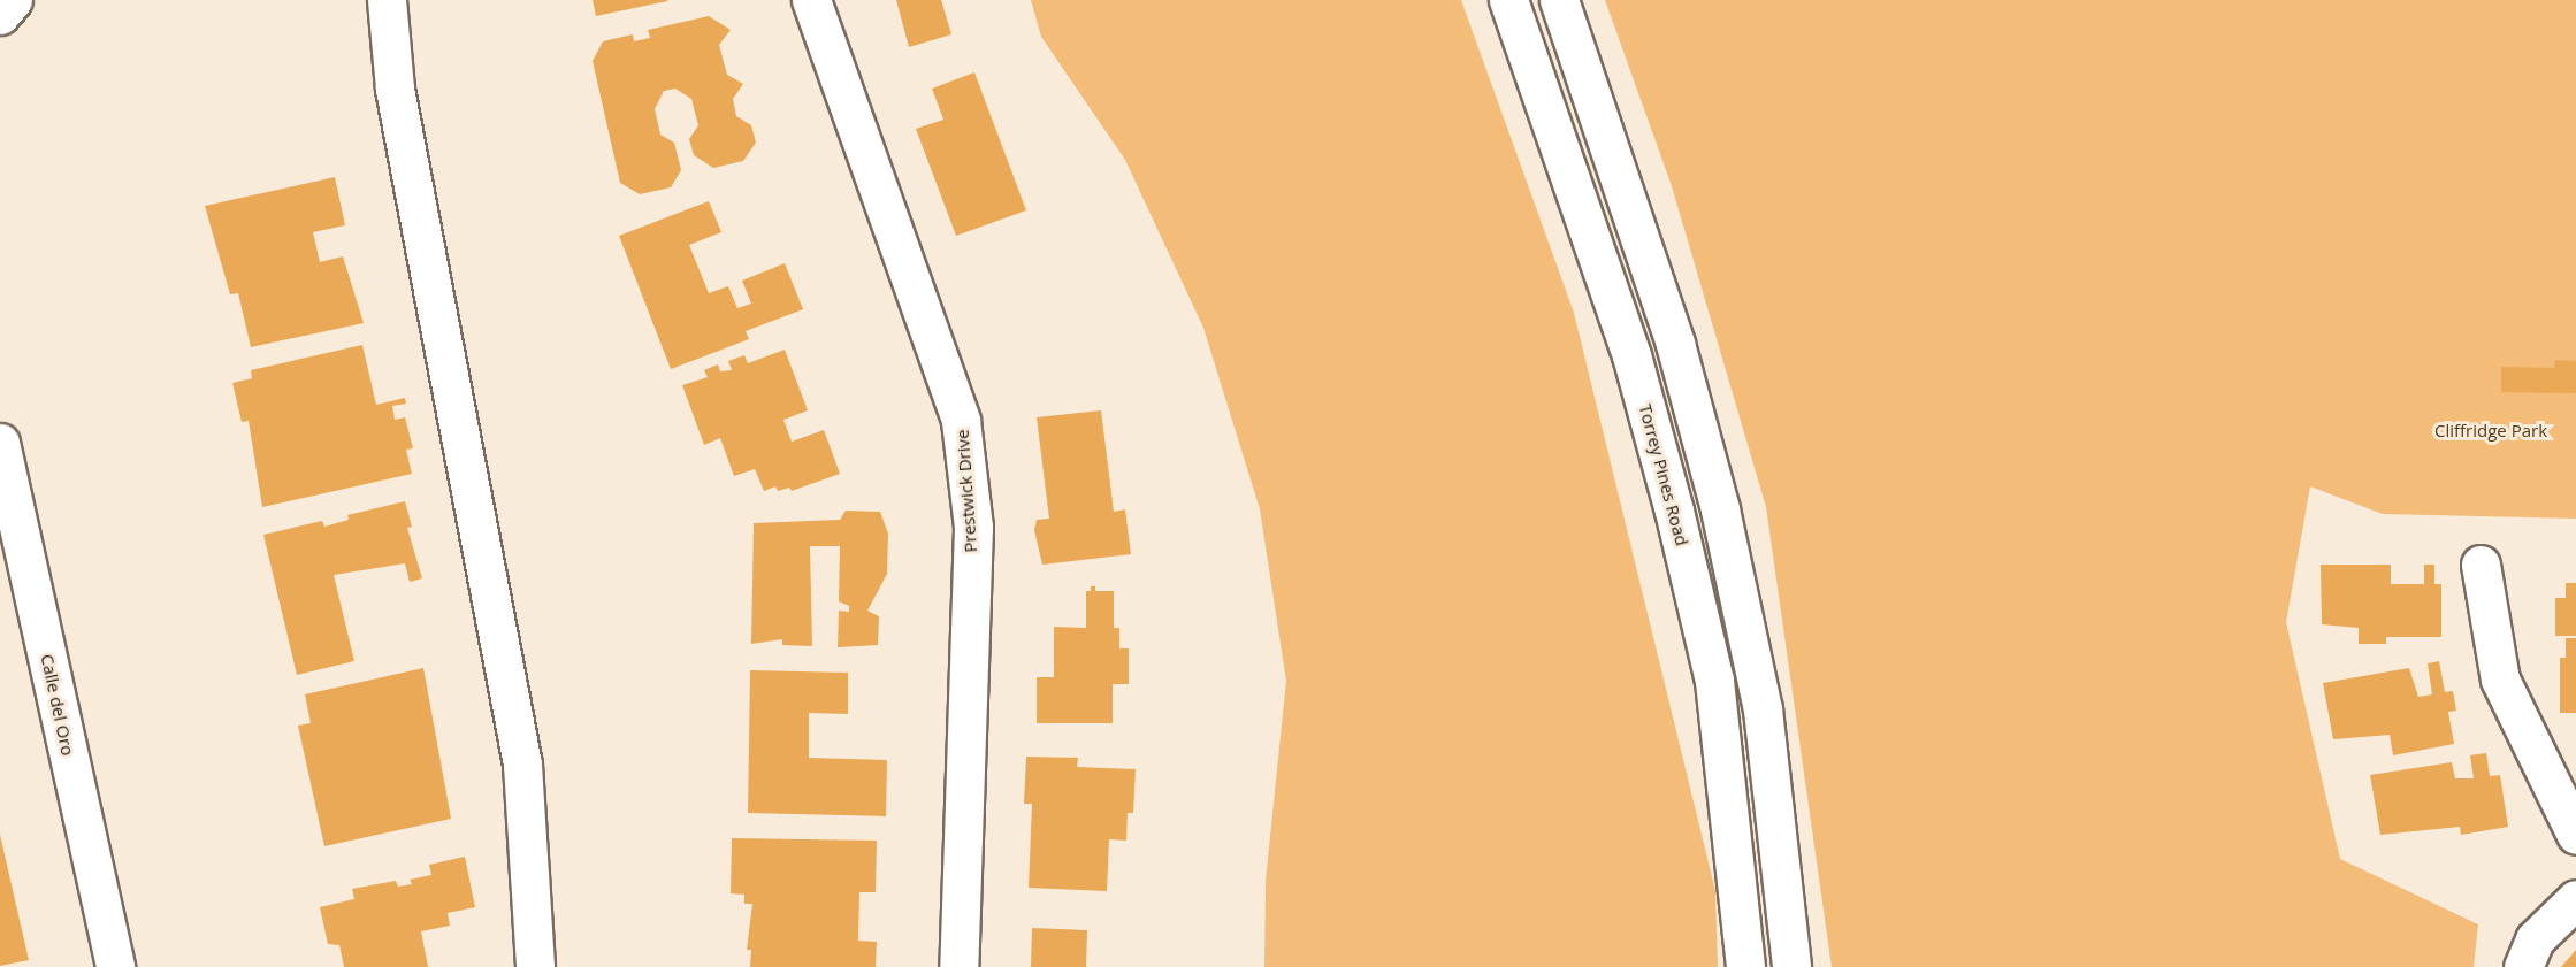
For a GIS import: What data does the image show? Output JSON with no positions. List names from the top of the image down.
{
  "streets": {
    "street": ["Torrey Pines Road", "Prestwick Drive", "Calle del Oro"]
  },
  "parks": ["Cliffridge Park"]
}
